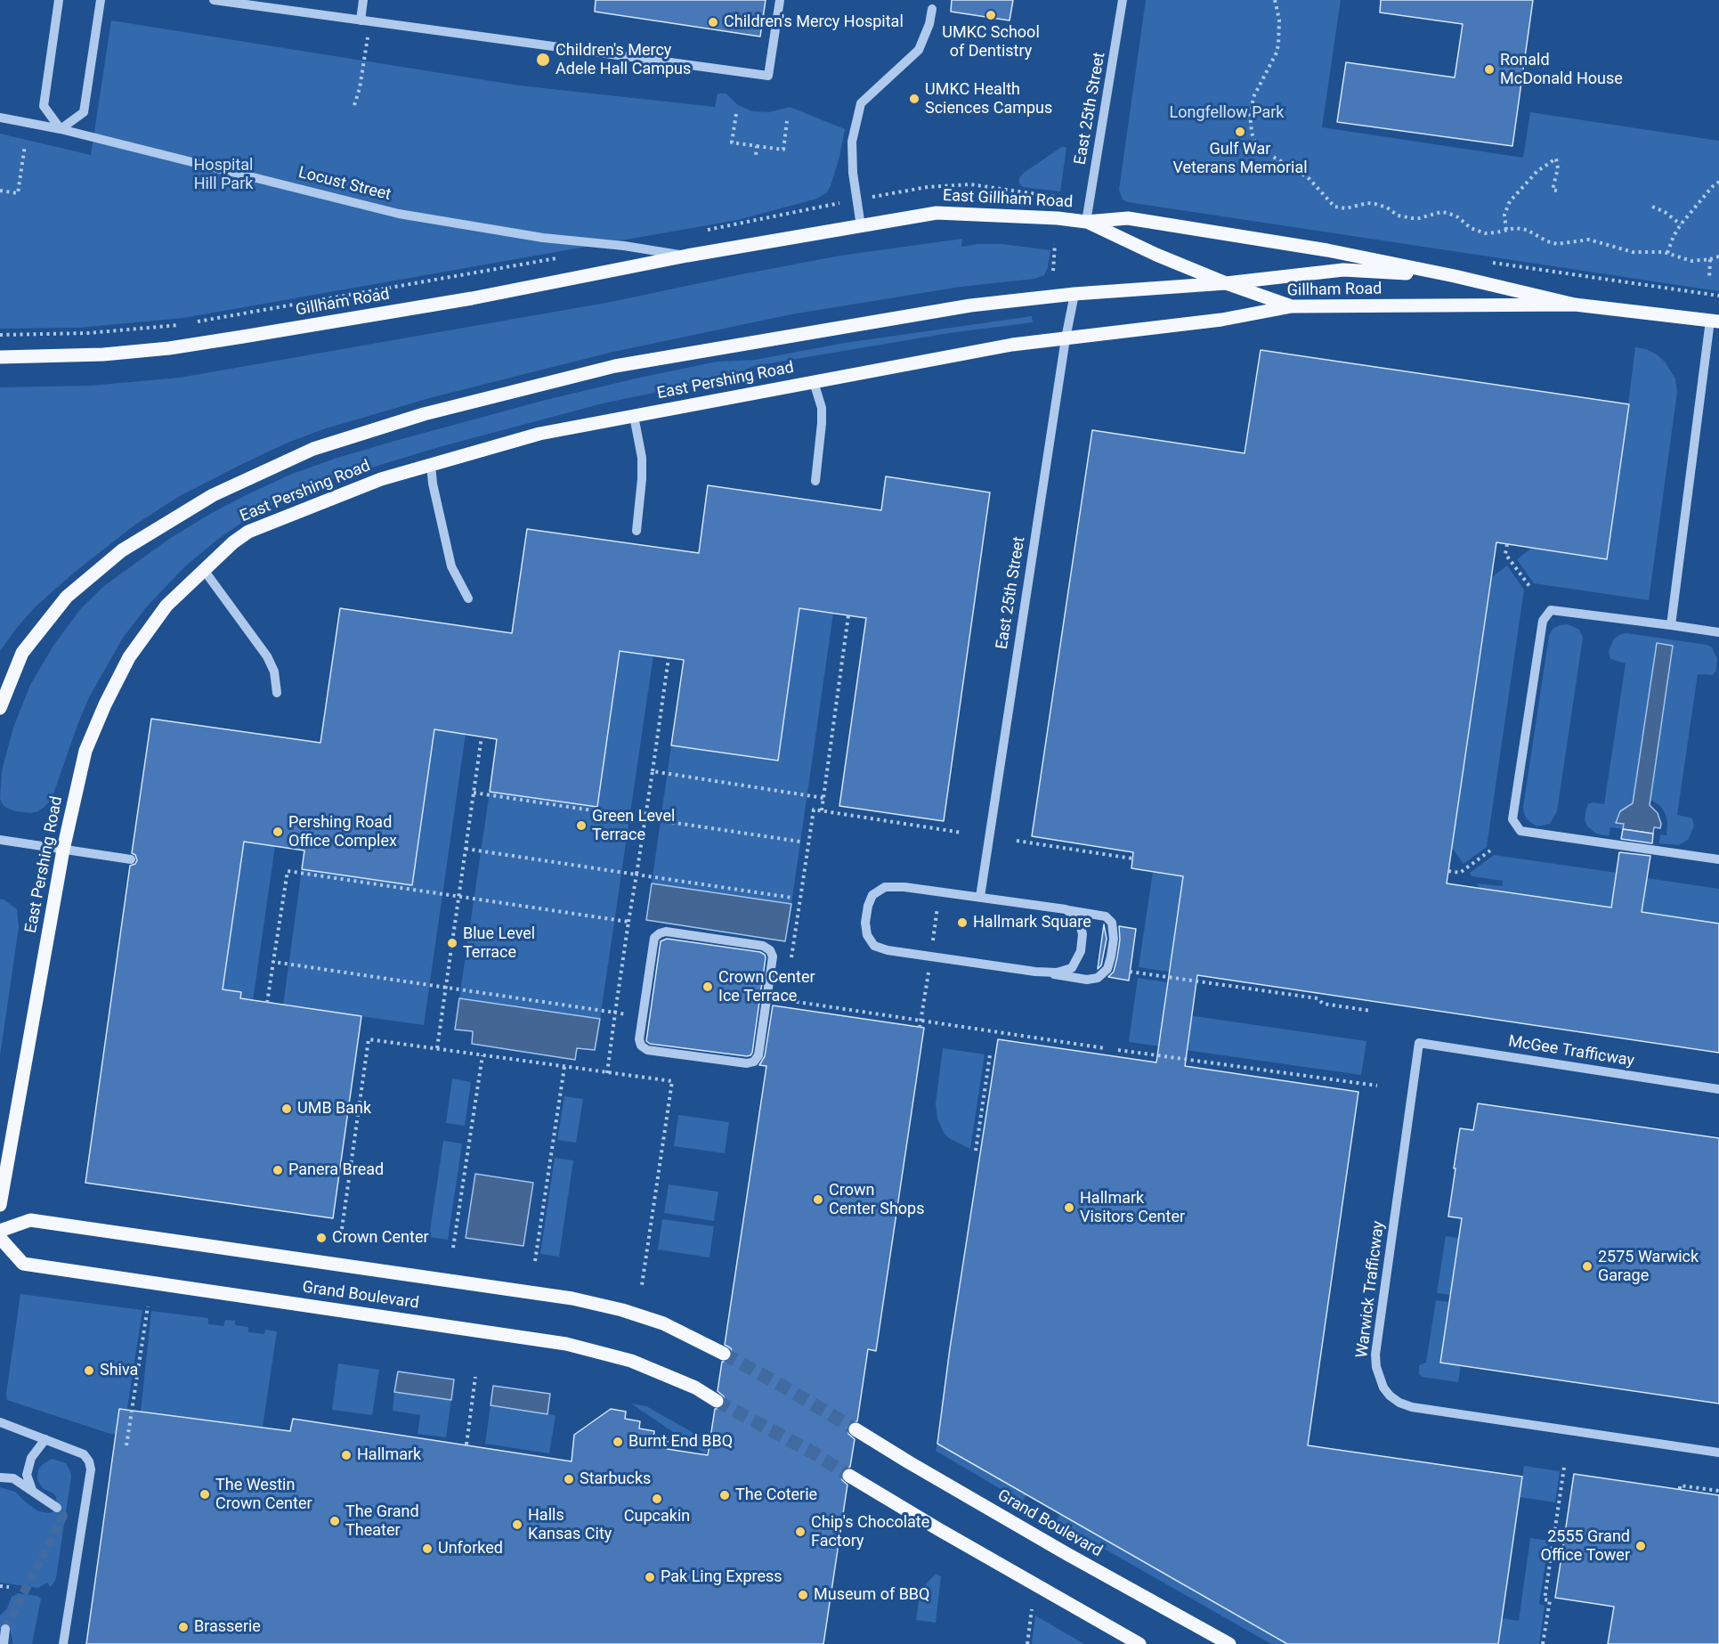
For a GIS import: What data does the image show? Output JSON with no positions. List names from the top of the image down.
{
  "streets": {
    "main road": [
      "East Gillham Road",
      "Gillham Road",
      "East Pershing Road",
      "Grand Boulevard"
    ],
    "street": [
      "East 25th Street",
      "Locust Street",
      "McGee Trafficway",
      "Warwick Trafficway"
    ]
  },
  "crossings": [
    ["East 25th Street", "East Gillham Road"],
    ["East 25th Street", "Gillham Road"],
    ["East 25th Street", "East Pershing Road"],
    ["Locust Street", "East Gillham Road"],
    ["Locust Street", "Gillham Road"],
    ["East Gillham Road", "Gillham Road"],
    ["Gillham Road", "East Pershing Road"],
    ["McGee Trafficway", "Warwick Trafficway"]
  ],
  "parks": ["Longfellow Park", "Hospital Hill Park"],
  "places": [
    "UMKC School of Dentistry",
    "Children's Mercy Hospital",
    "Children's Mercy Adele Hall Campus",
    "Ronald McDonald House",
    "UMKC Health Sciences Campus",
    "Gulf War Veterans Memorial",
    "Green Level Terrace",
    "Pershing Road Office Complex",
    "Hallmark Square",
    "Blue Level Terrace",
    "Crown Center Ice Terrace",
    "UMB Bank",
    "Panera Bread",
    "Crown Center Shops",
    "Hallmark Visitors Center",
    "Crown Center",
    "2575 Warwick Garage",
    "Shiva",
    "Burnt End BBQ",
    "Hallmark",
    "Starbucks",
    "The Westin Crown Center",
    "The Coterie",
    "Cupcakin",
    "The Grand Theater",
    "Halls Kansas City",
    "Chip's Chocolate Factory",
    "2555 Grand Office Tower",
    "Unforked",
    "Pak Ling Express",
    "Museum of BBQ",
    "Brasserie"
  ]
}
